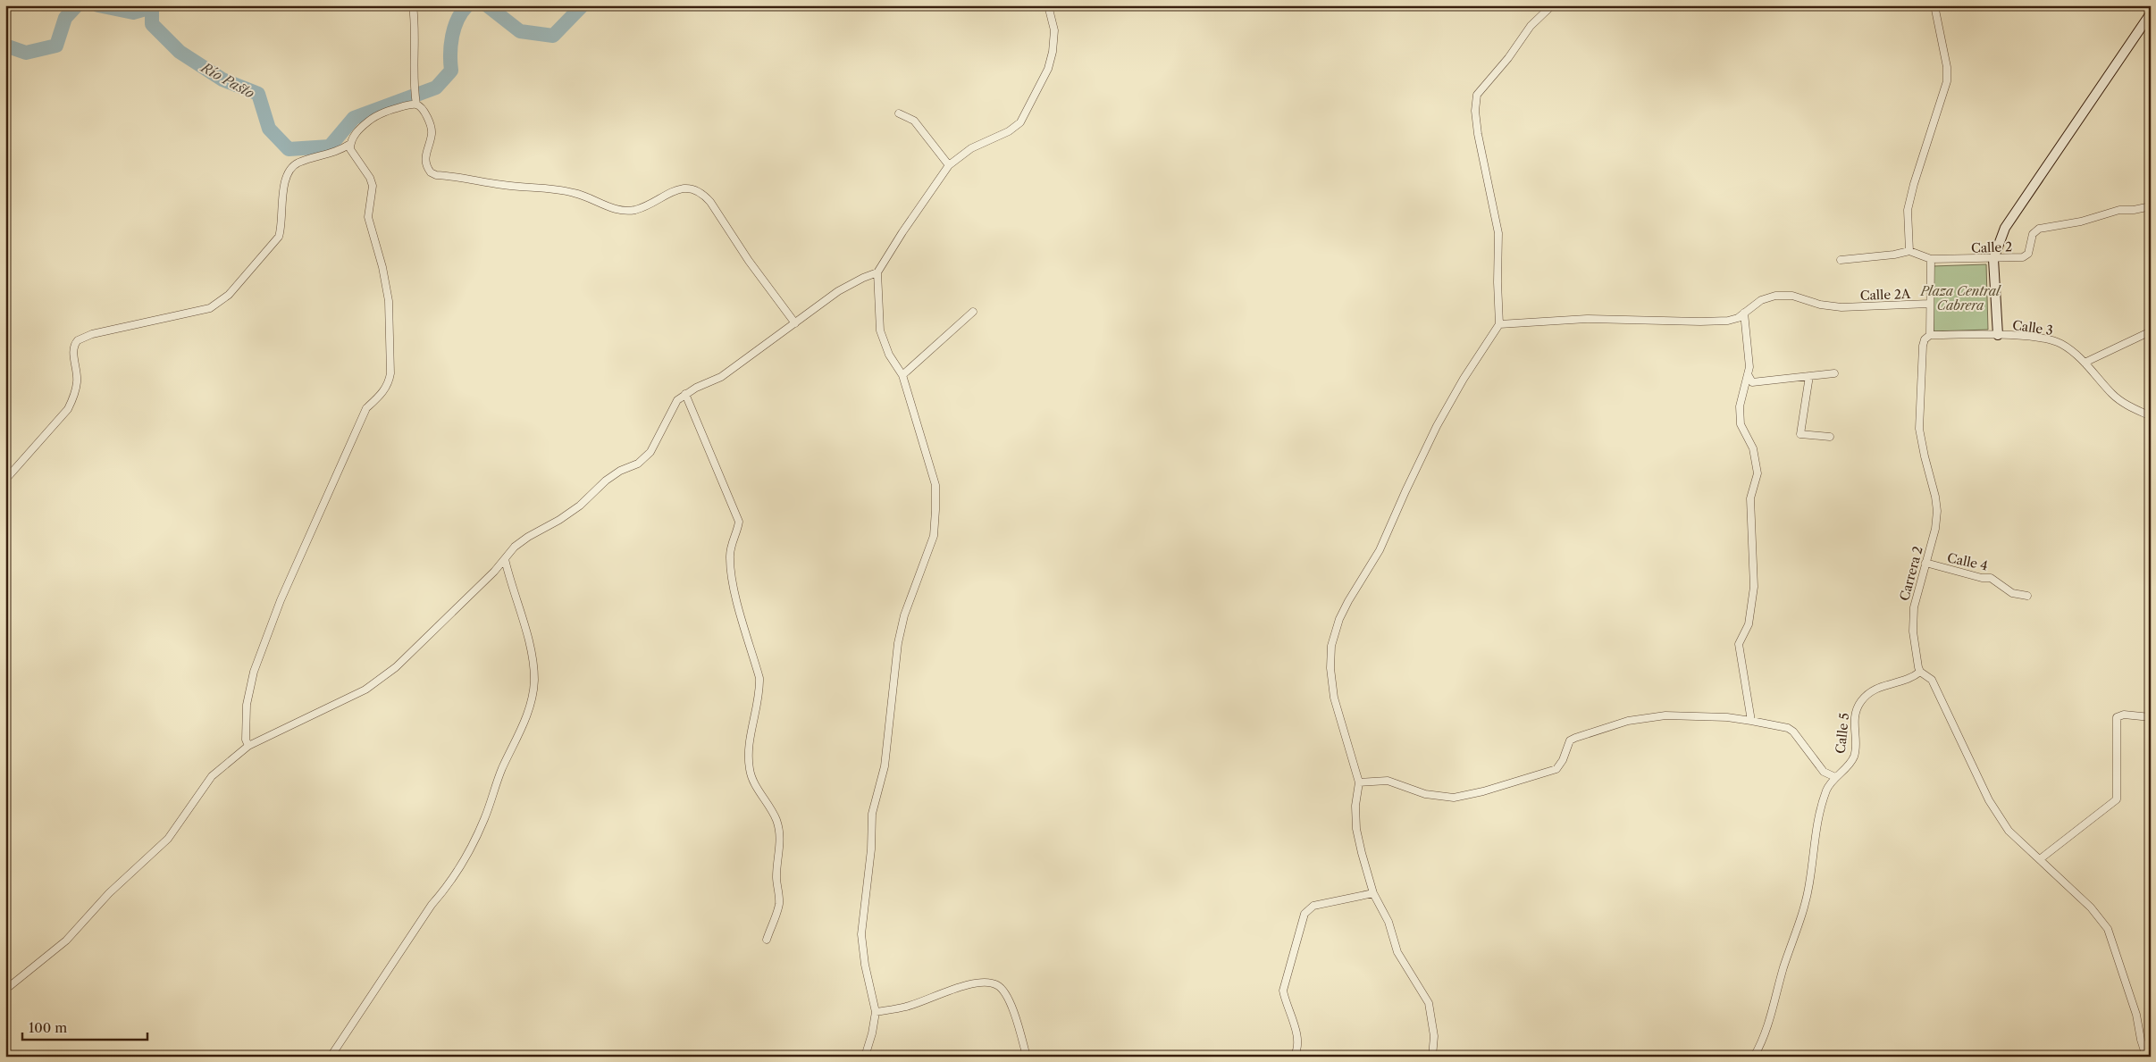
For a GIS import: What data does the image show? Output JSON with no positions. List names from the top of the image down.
{
  "streets": {
    "street": [
      "Calle 2",
      "Calle 2A",
      "Calle 3",
      "Calle 4",
      "Carrera 2",
      "Calle 5"
    ]
  },
  "crossings": [
    ["Calle 2", "Carrera 2"],
    ["Calle 2A", "Carrera 2"],
    ["Calle 3", "Carrera 2"],
    ["Calle 4", "Carrera 2"],
    ["Carrera 2", "Calle 5"]
  ],
  "water": ["Río Pasto"],
  "parks": ["Plaza Central Cabrera"],
  "scale_bar": "100 m"
}
